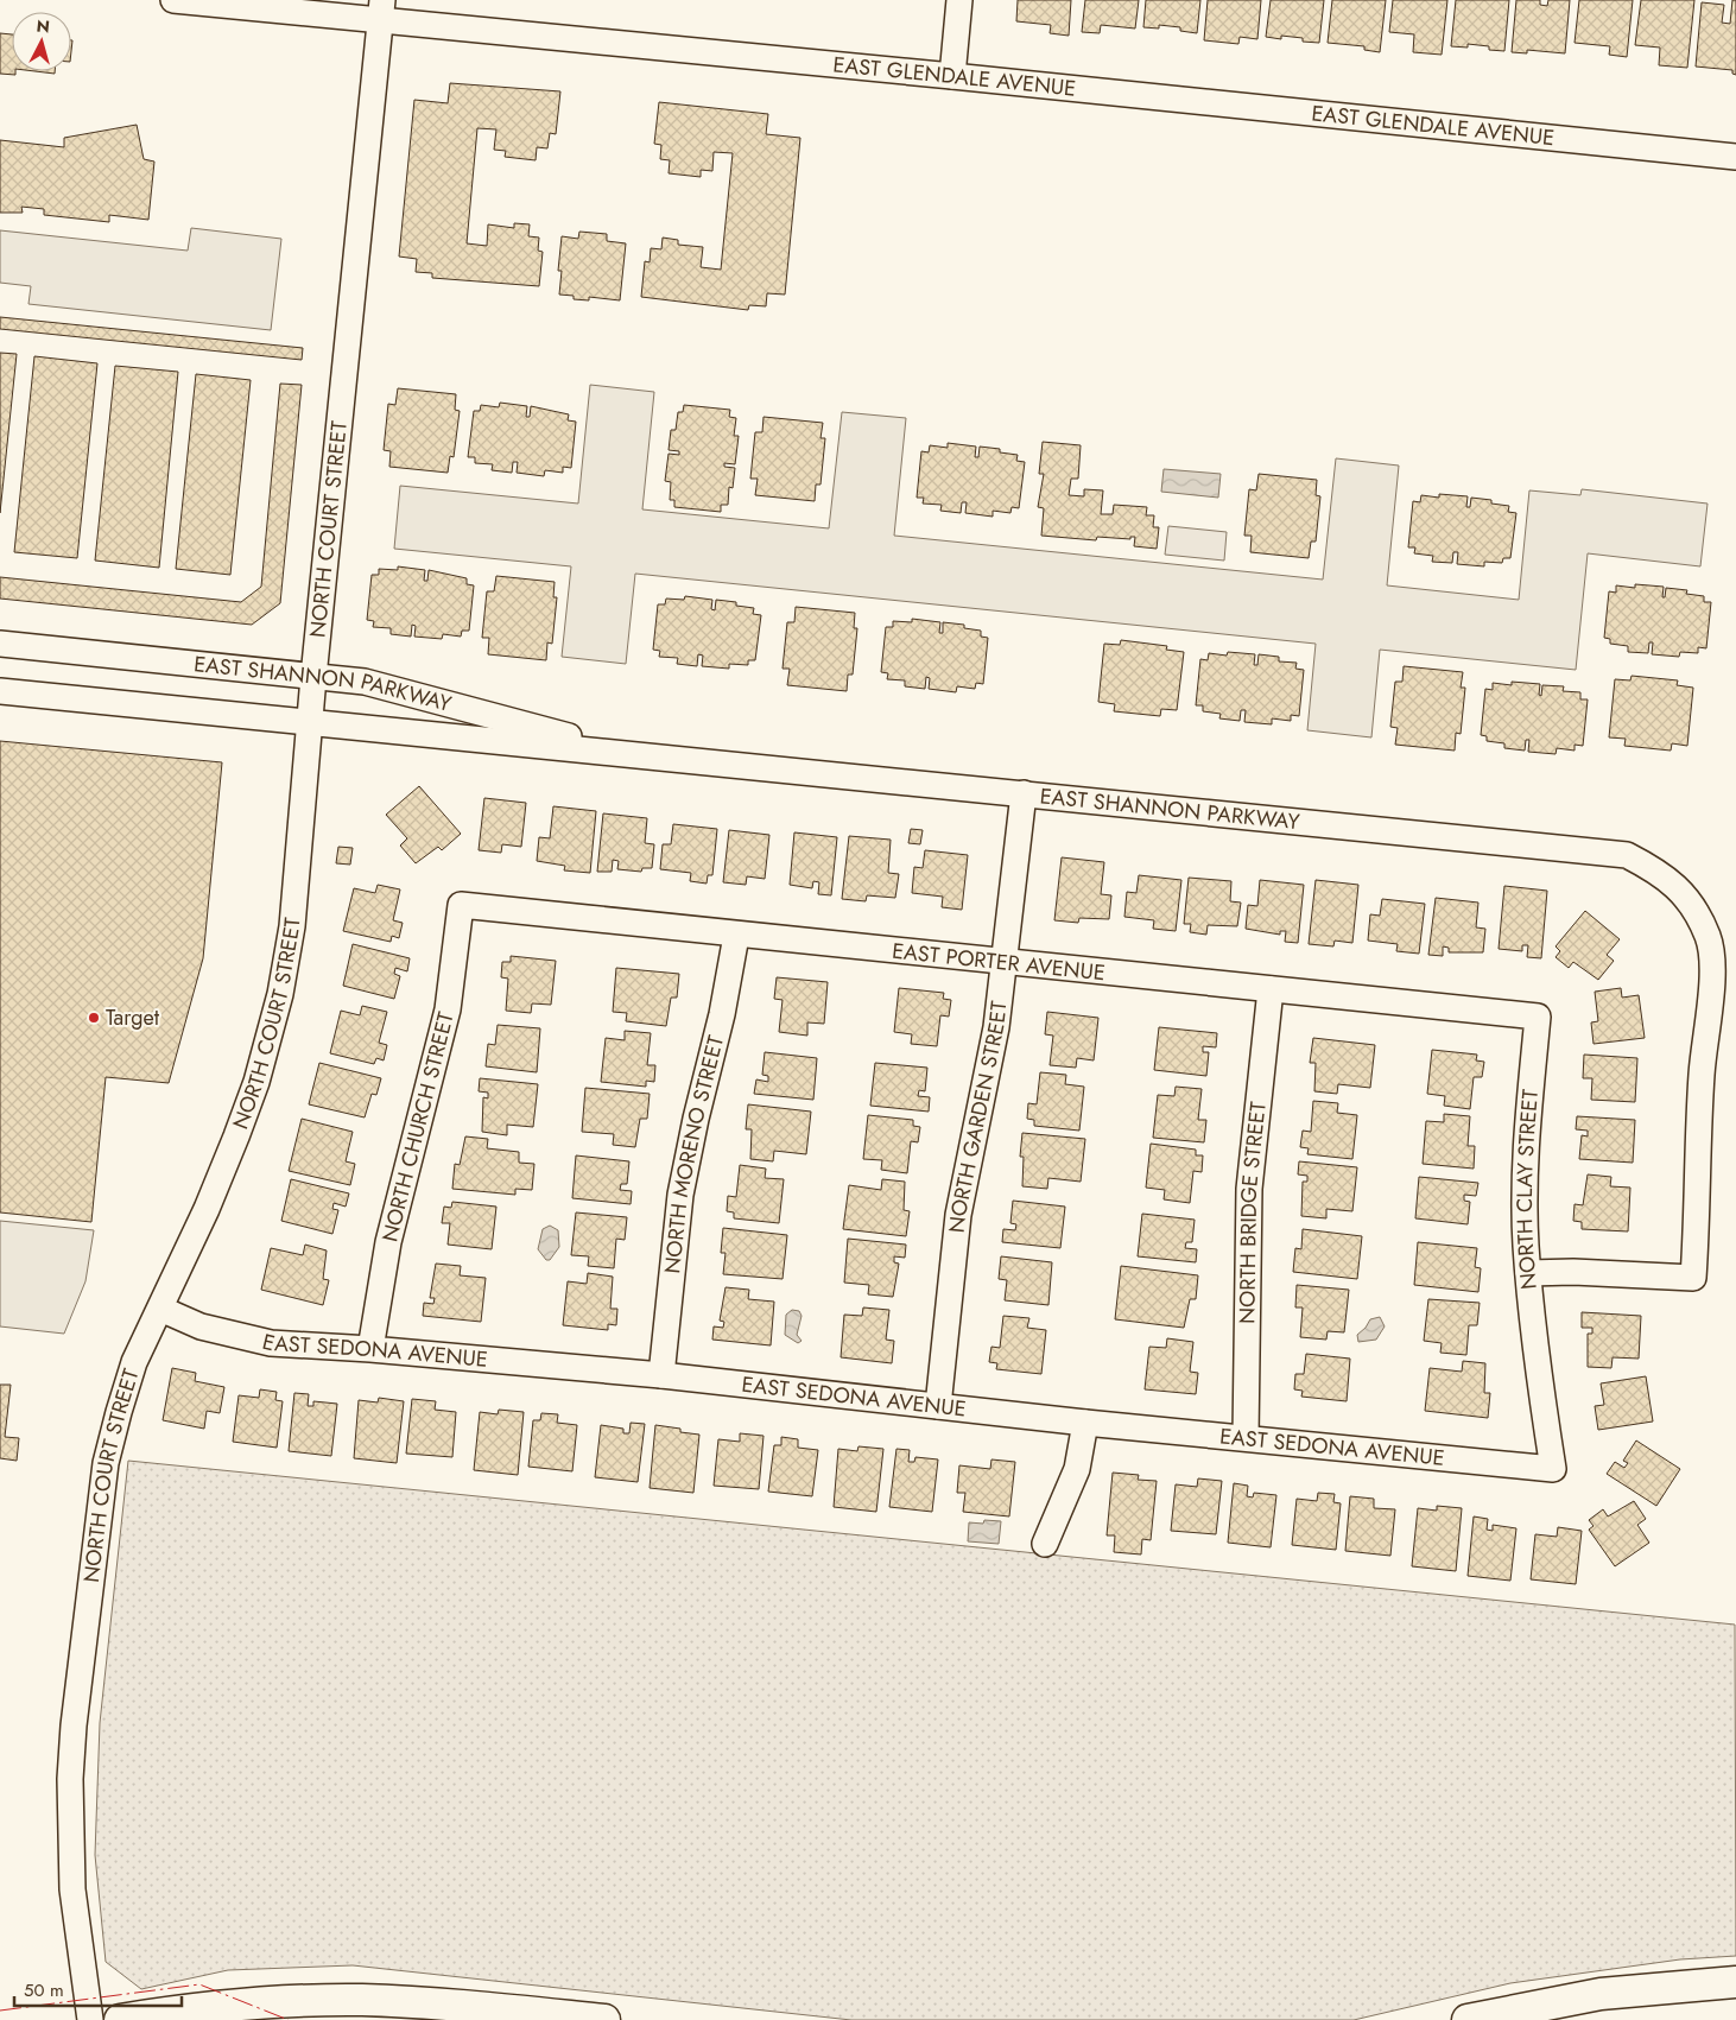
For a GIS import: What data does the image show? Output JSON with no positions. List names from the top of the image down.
{
  "streets": {
    "street": [
      "EAST GLENDALE AVENUE",
      "NORTH COURT STREET",
      "EAST SHANNON PARKWAY",
      "EAST PORTER AVENUE",
      "NORTH GARDEN STREET",
      "NORTH CHURCH STREET",
      "NORTH MORENO STREET",
      "NORTH CLAY STREET",
      "NORTH BRIDGE STREET",
      "EAST SEDONA AVENUE"
    ]
  },
  "crossings": [
    ["EAST GLENDALE AVENUE", "NORTH COURT STREET"],
    ["NORTH COURT STREET", "EAST SHANNON PARKWAY"],
    ["NORTH COURT STREET", "EAST SEDONA AVENUE"],
    ["EAST SHANNON PARKWAY", "NORTH GARDEN STREET"],
    ["EAST SHANNON PARKWAY", "NORTH CLAY STREET"],
    ["EAST PORTER AVENUE", "NORTH GARDEN STREET"],
    ["EAST PORTER AVENUE", "NORTH CHURCH STREET"],
    ["EAST PORTER AVENUE", "NORTH MORENO STREET"],
    ["EAST PORTER AVENUE", "NORTH CLAY STREET"],
    ["EAST PORTER AVENUE", "NORTH BRIDGE STREET"],
    ["NORTH GARDEN STREET", "EAST SEDONA AVENUE"],
    ["NORTH CHURCH STREET", "EAST SEDONA AVENUE"],
    ["NORTH MORENO STREET", "EAST SEDONA AVENUE"],
    ["NORTH CLAY STREET", "EAST SEDONA AVENUE"],
    ["NORTH BRIDGE STREET", "EAST SEDONA AVENUE"]
  ],
  "places": ["Target"],
  "scale_bar": "50 m",
  "north": "top"
}
